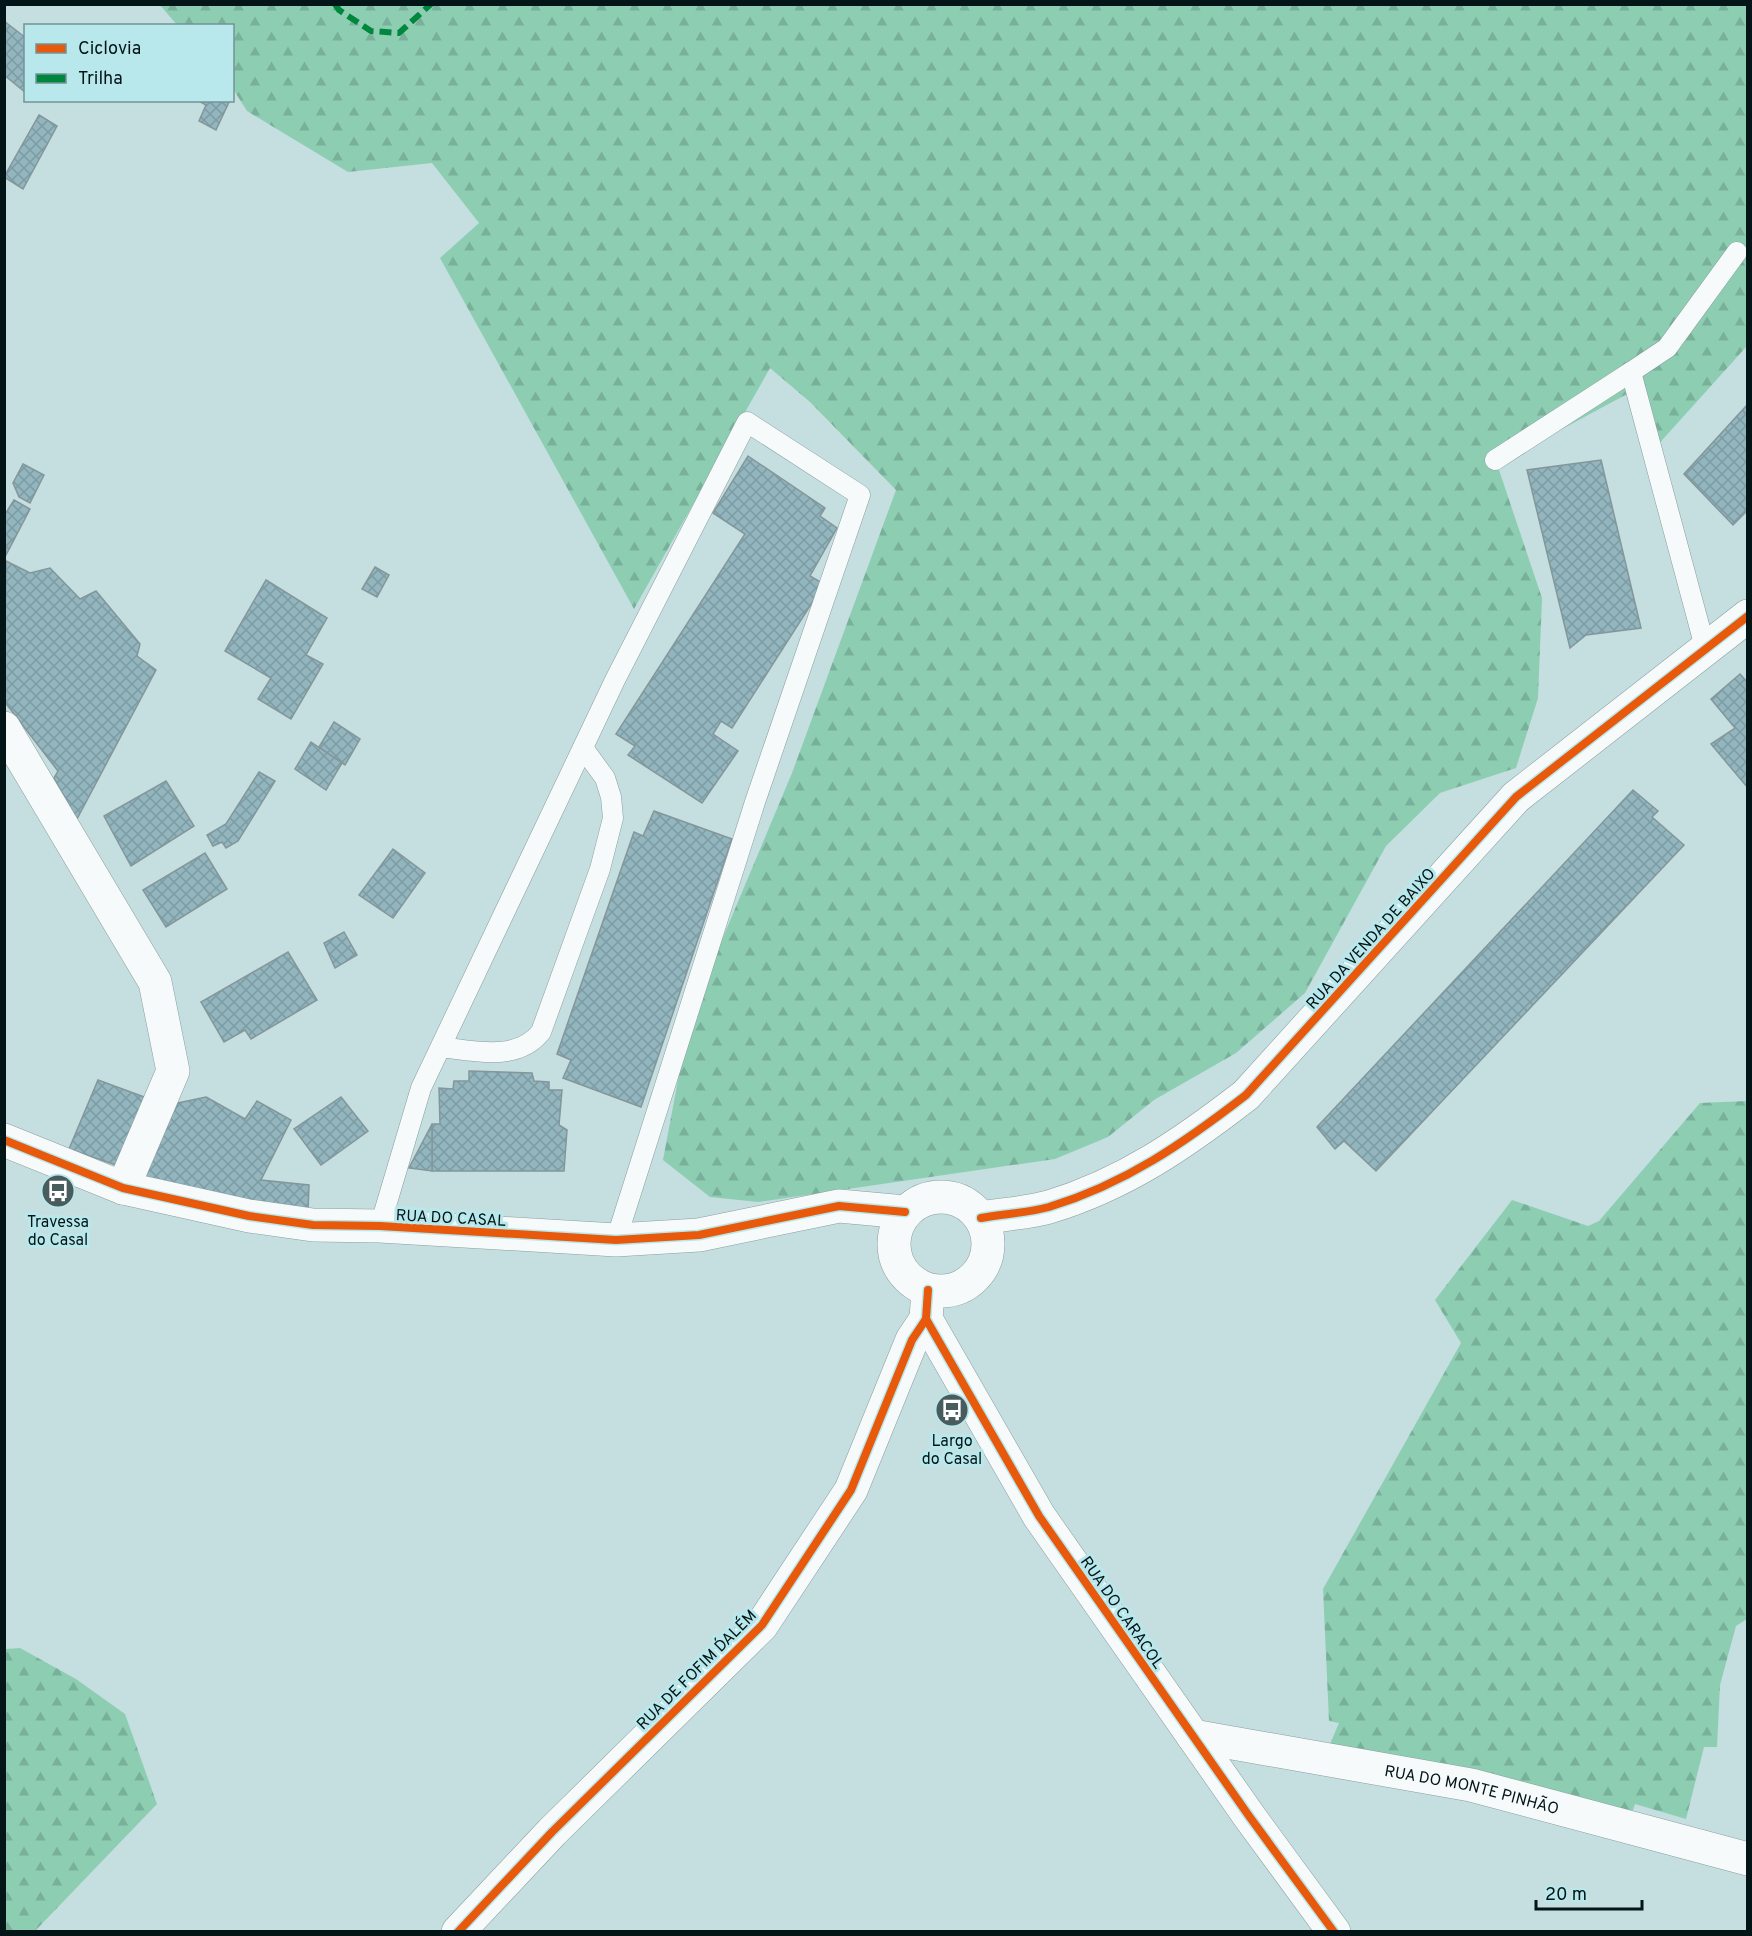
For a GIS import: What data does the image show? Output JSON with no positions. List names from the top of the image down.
{
  "streets": {
    "street": [
      "RUA DA VENDA DE BAIXO",
      "RUA DO CASAL",
      "RUA DO CARACOL",
      "RUA DE FOFIM D´ALÉM",
      "RUA DO MONTE PINHÃO"
    ]
  },
  "crossings": [
    ["RUA DA VENDA DE BAIXO", "RUA DO CASAL"],
    ["RUA DA VENDA DE BAIXO", "RUA DO CARACOL"],
    ["RUA DA VENDA DE BAIXO", "RUA DE FOFIM D´ALÉM"],
    ["RUA DO CASAL", "RUA DO CARACOL"],
    ["RUA DO CASAL", "RUA DE FOFIM D´ALÉM"],
    ["RUA DO CARACOL", "RUA DE FOFIM D´ALÉM"],
    ["RUA DO CARACOL", "RUA DO MONTE PINHÃO"]
  ],
  "places": {
    "bus stop": ["Travessa do Casal", "Largo do Casal"]
  },
  "legend": ["Ciclovia", "Trilha"],
  "scale_bar": "20 m"
}
